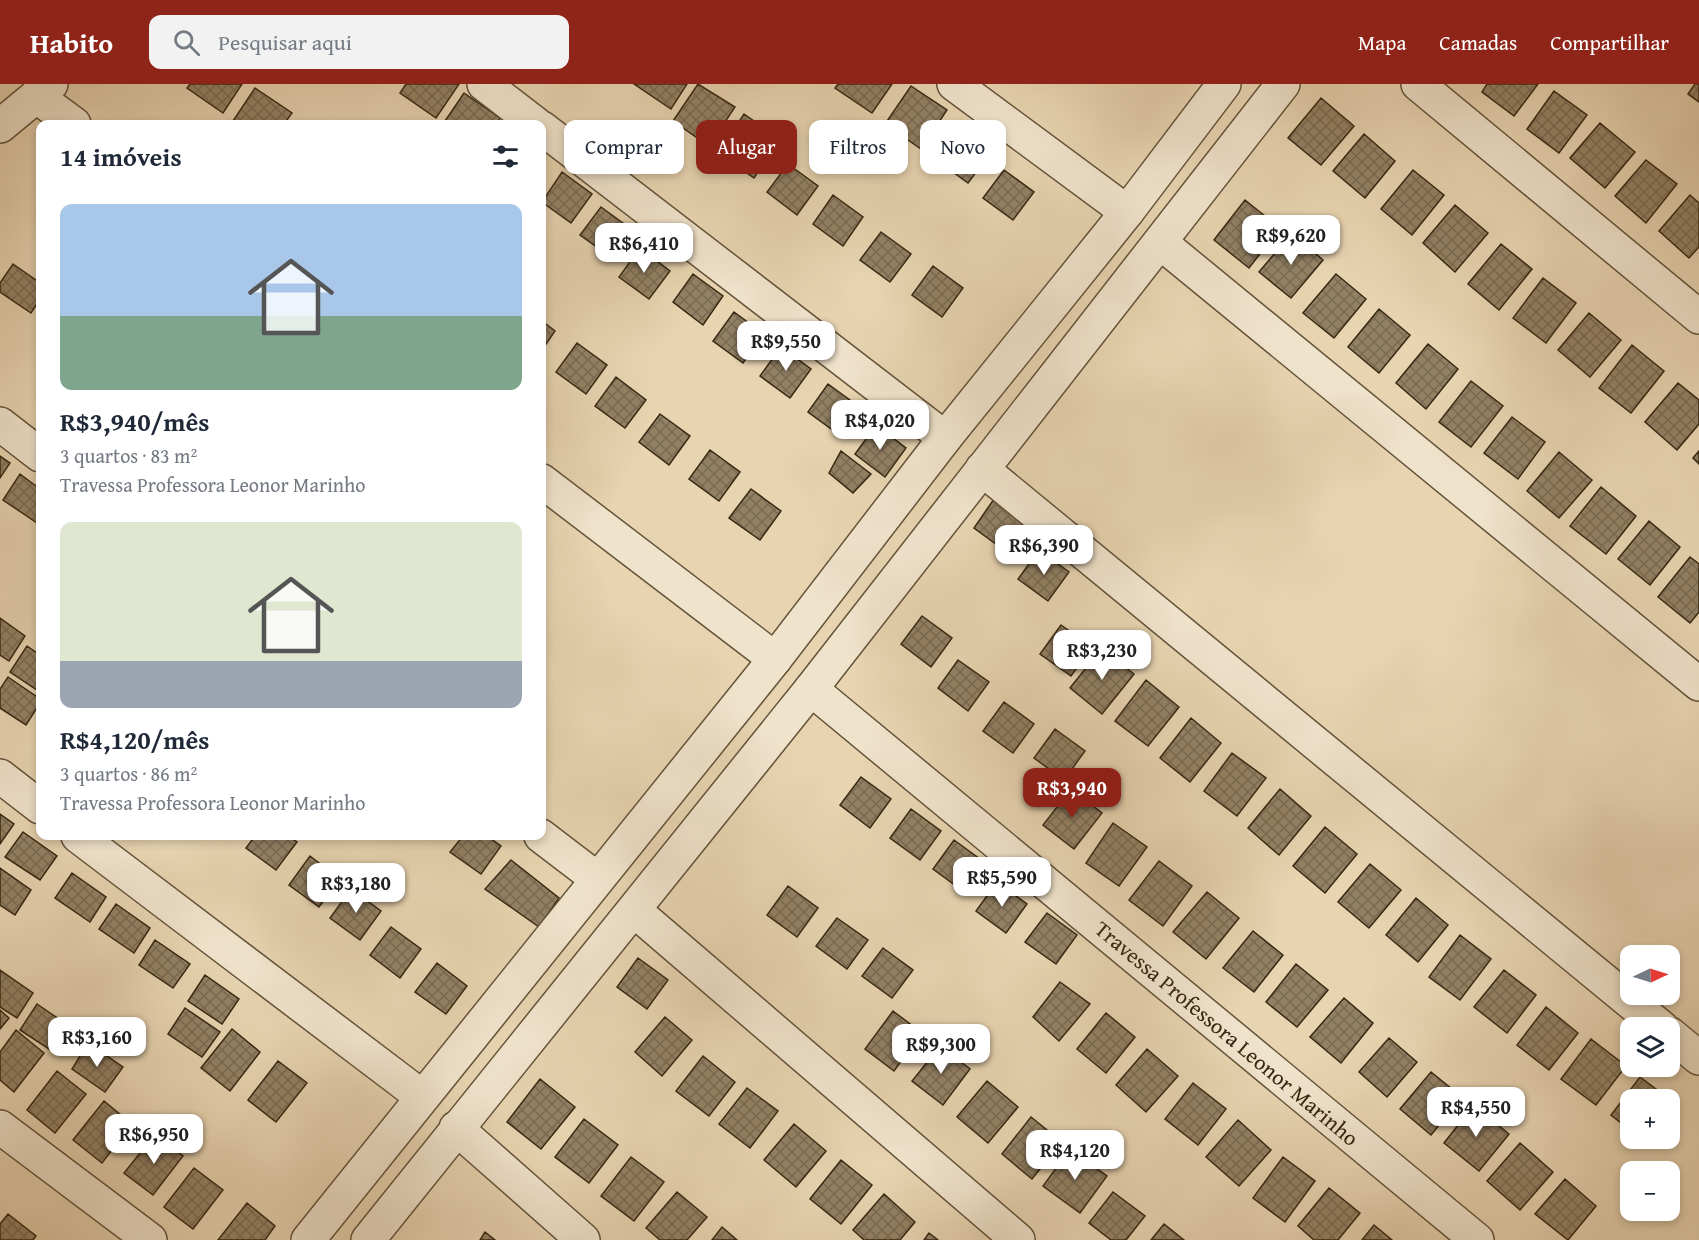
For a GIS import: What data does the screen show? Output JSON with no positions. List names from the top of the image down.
{
  "streets": {
    "street": ["Travessa Professora Leonor Marinho"]
  },
  "north": "right",
  "page": {
    "header": "Habito",
    "search": "Pesquisar aqui",
    "nav": ["Mapa", "Camadas", "Compartilhar"],
    "chip": [
      "Comprar",
      "Alugar",
      "Filtros",
      "Novo"
    ],
    "heading": "14 imóveis",
    "list": [
      {
        "name": "R$3,940/mês",
        "note": "3 quartos · 83 m² · Travessa Professora Leonor Marinho"
      },
      {
        "name": "R$4,120/mês",
        "note": "3 quartos · 86 m² · Travessa Professora Leonor Marinho"
      }
    ],
    "price": [
      "R$9,620",
      "R$6,410",
      "R$9,550",
      "R$4,020",
      "R$6,390",
      "R$3,230",
      "R$3,940",
      "R$5,590",
      "R$3,180",
      "R$3,160",
      "R$9,300",
      "R$4,550",
      "R$6,950",
      "R$4,120"
    ],
    "map_buttons": ["+", "−"]
  }
}
